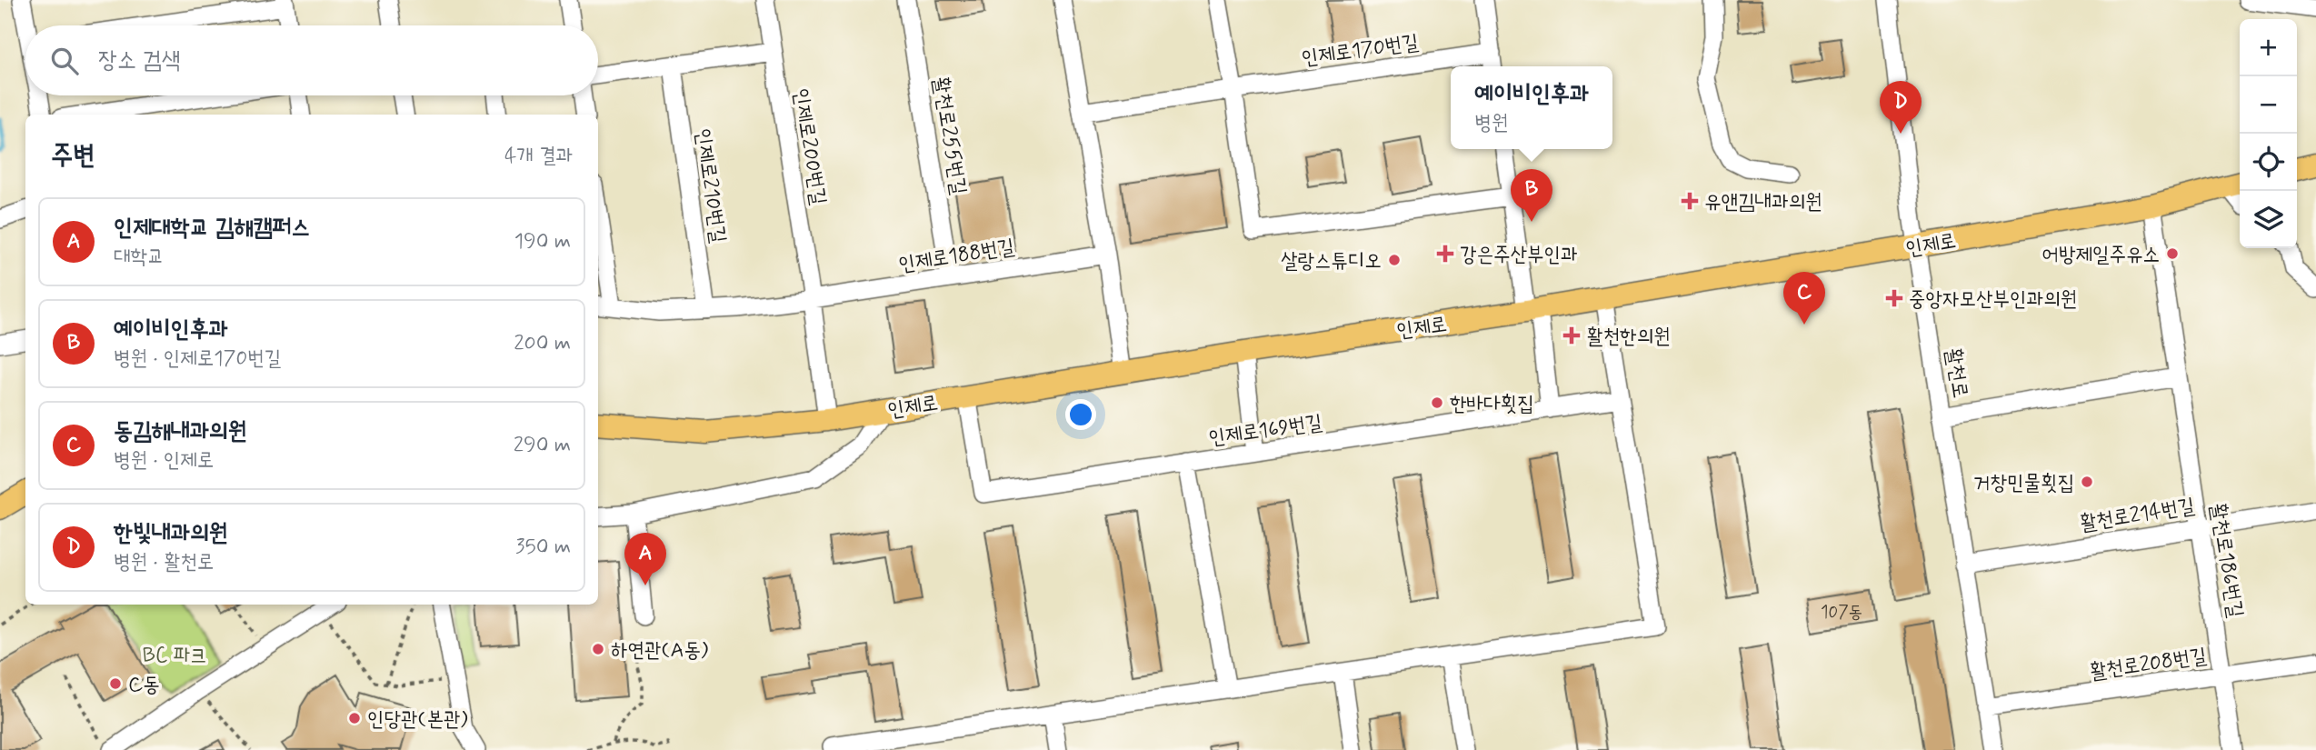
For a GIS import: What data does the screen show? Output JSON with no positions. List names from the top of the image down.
{
  "streets": {
    "main road": ["인제로"],
    "street": [
      "인제로170번길",
      "활천로255번길",
      "인제로200번길",
      "인제로210번길",
      "인제로188번길",
      "활천로",
      "인제로169번길",
      "활천로214번길",
      "활천로186번길",
      "활천로208번길"
    ]
  },
  "crossings": [
    ["활천로255번길", "인제로188번길"],
    ["인제로200번길", "인제로"],
    ["인제로200번길", "인제로188번길"],
    ["인제로", "활천로"],
    ["인제로", "인제로169번길"],
    ["인제로", "활천로186번길"],
    ["활천로", "활천로214번길"],
    ["활천로", "활천로208번길"],
    ["활천로214번길", "활천로186번길"],
    ["활천로186번길", "활천로208번길"]
  ],
  "parks": ["BC 파크"],
  "places": {
    "health": [
      "유앤김내과의원",
      "강은주산부인과",
      "중앙자모산부인과의원",
      "활천한의원"
    ],
    "other": [
      "어방제일주유소",
      "살랑스튜디오",
      "한바다횟집",
      "거창민물횟집",
      "하연관(A동)",
      "C동",
      "인당관(본관)"
    ]
  },
  "house_numbers": ["107동"],
  "page": {
    "map_buttons": ["+", "−"],
    "search": "장소 검색",
    "popup": ["예이비인후과", "병원"],
    "pins": [
      "D",
      "B",
      "C",
      "A"
    ],
    "heading": ["주변", "4개 결과"],
    "list": [
      {
        "mark": "A",
        "name": "인제대학교 김해캠퍼스",
        "note": "대학교",
        "value": "190 m"
      },
      {
        "mark": "B",
        "name": "예이비인후과",
        "note": "병원 · 인제로170번길",
        "value": "200 m"
      },
      {
        "mark": "C",
        "name": "동김해내과의원",
        "note": "병원 · 인제로",
        "value": "290 m"
      },
      {
        "mark": "D",
        "name": "한빛내과의원",
        "note": "병원 · 활천로",
        "value": "350 m"
      }
    ]
  }
}
